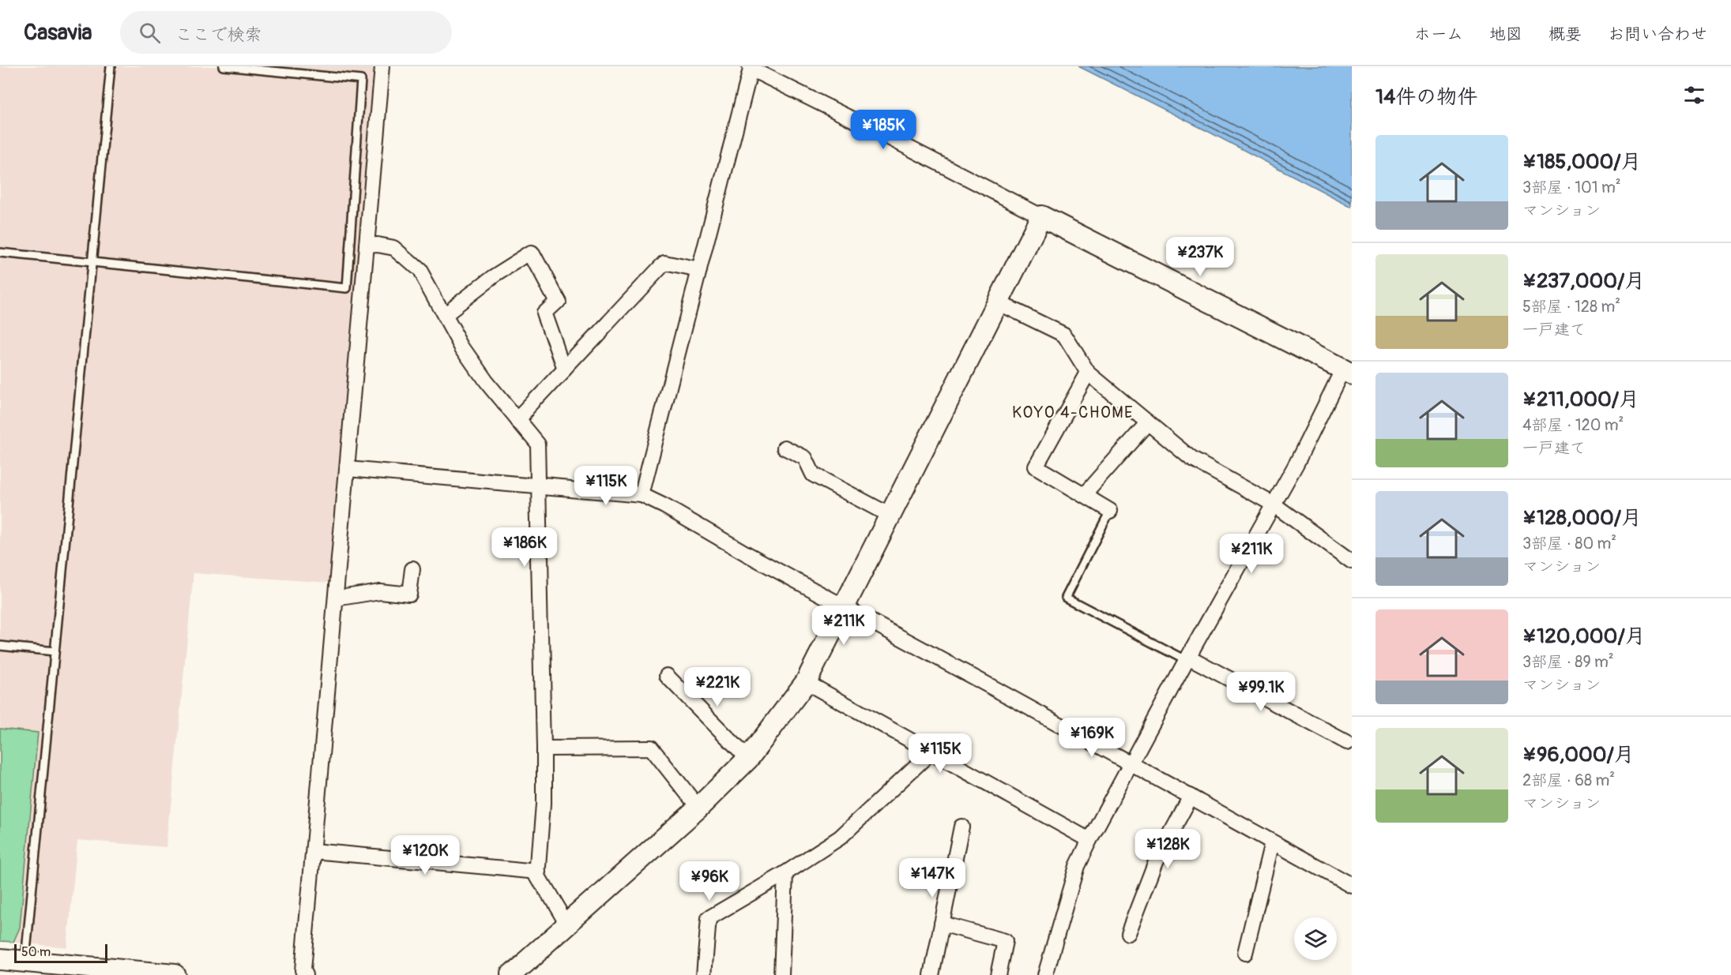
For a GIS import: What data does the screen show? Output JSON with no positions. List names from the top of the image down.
{
  "districts": ["KOYO 4-CHOME"],
  "scale_bar": "50 m",
  "page": {
    "header": "Casavia",
    "search": "ここで検索",
    "nav": [
      "ホーム",
      "地図",
      "概要",
      "お問い合わせ"
    ],
    "heading": "14件の物件",
    "price": [
      "¥185K",
      "¥237K",
      "¥115K",
      "¥186K",
      "¥211K",
      "¥211K",
      "¥221K",
      "¥99.1K",
      "¥169K",
      "¥115K",
      "¥128K",
      "¥120K",
      "¥147K",
      "¥96K"
    ],
    "list": [
      {
        "name": "¥185,000/月",
        "note": "3部屋 · 101 m² · マンション"
      },
      {
        "name": "¥237,000/月",
        "note": "5部屋 · 128 m² · 一戸建て"
      },
      {
        "name": "¥211,000/月",
        "note": "4部屋 · 120 m² · 一戸建て"
      },
      {
        "name": "¥128,000/月",
        "note": "3部屋 · 80 m² · マンション"
      },
      {
        "name": "¥120,000/月",
        "note": "3部屋 · 89 m² · マンション"
      },
      {
        "name": "¥96,000/月",
        "note": "2部屋 · 68 m² · マンション"
      }
    ],
    "scale": "50 m"
  }
}
